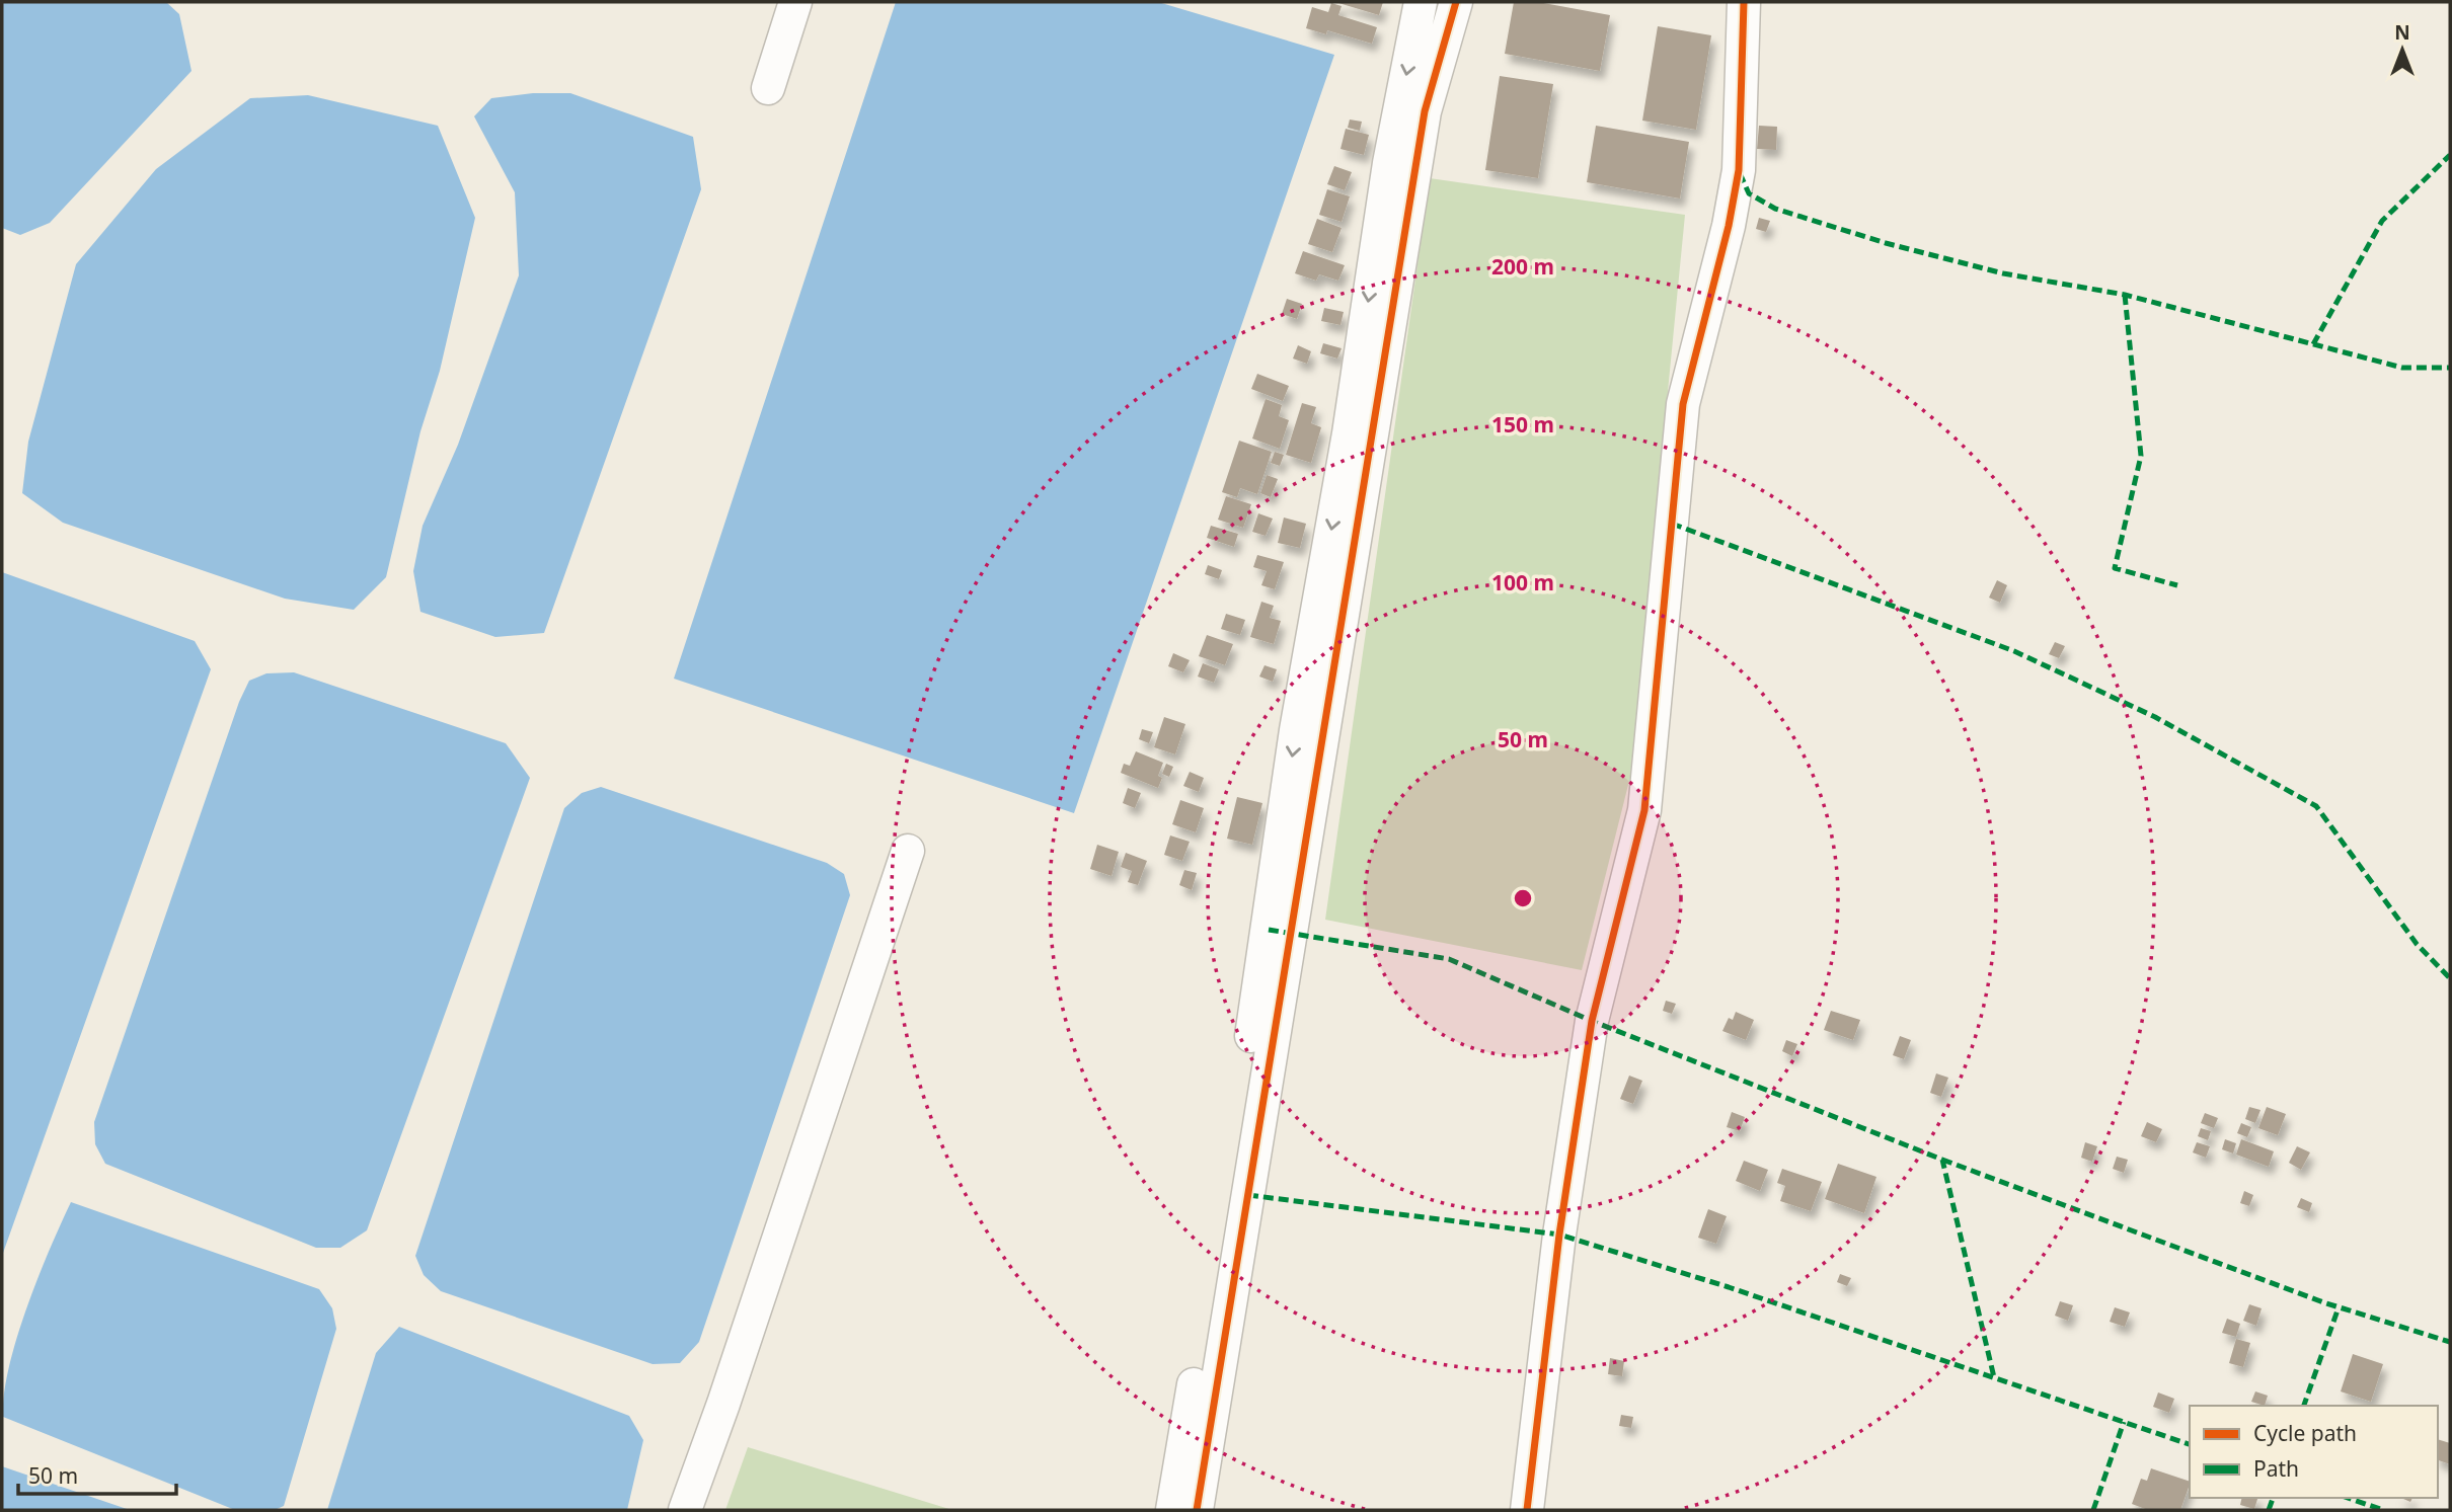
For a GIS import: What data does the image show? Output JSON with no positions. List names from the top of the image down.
{
  "legend": ["Cycle path", "Path"],
  "scale_bar": "50 m",
  "north": "top",
  "rings": [
    "200 m",
    "150 m",
    "100 m",
    "50 m"
  ]
}
